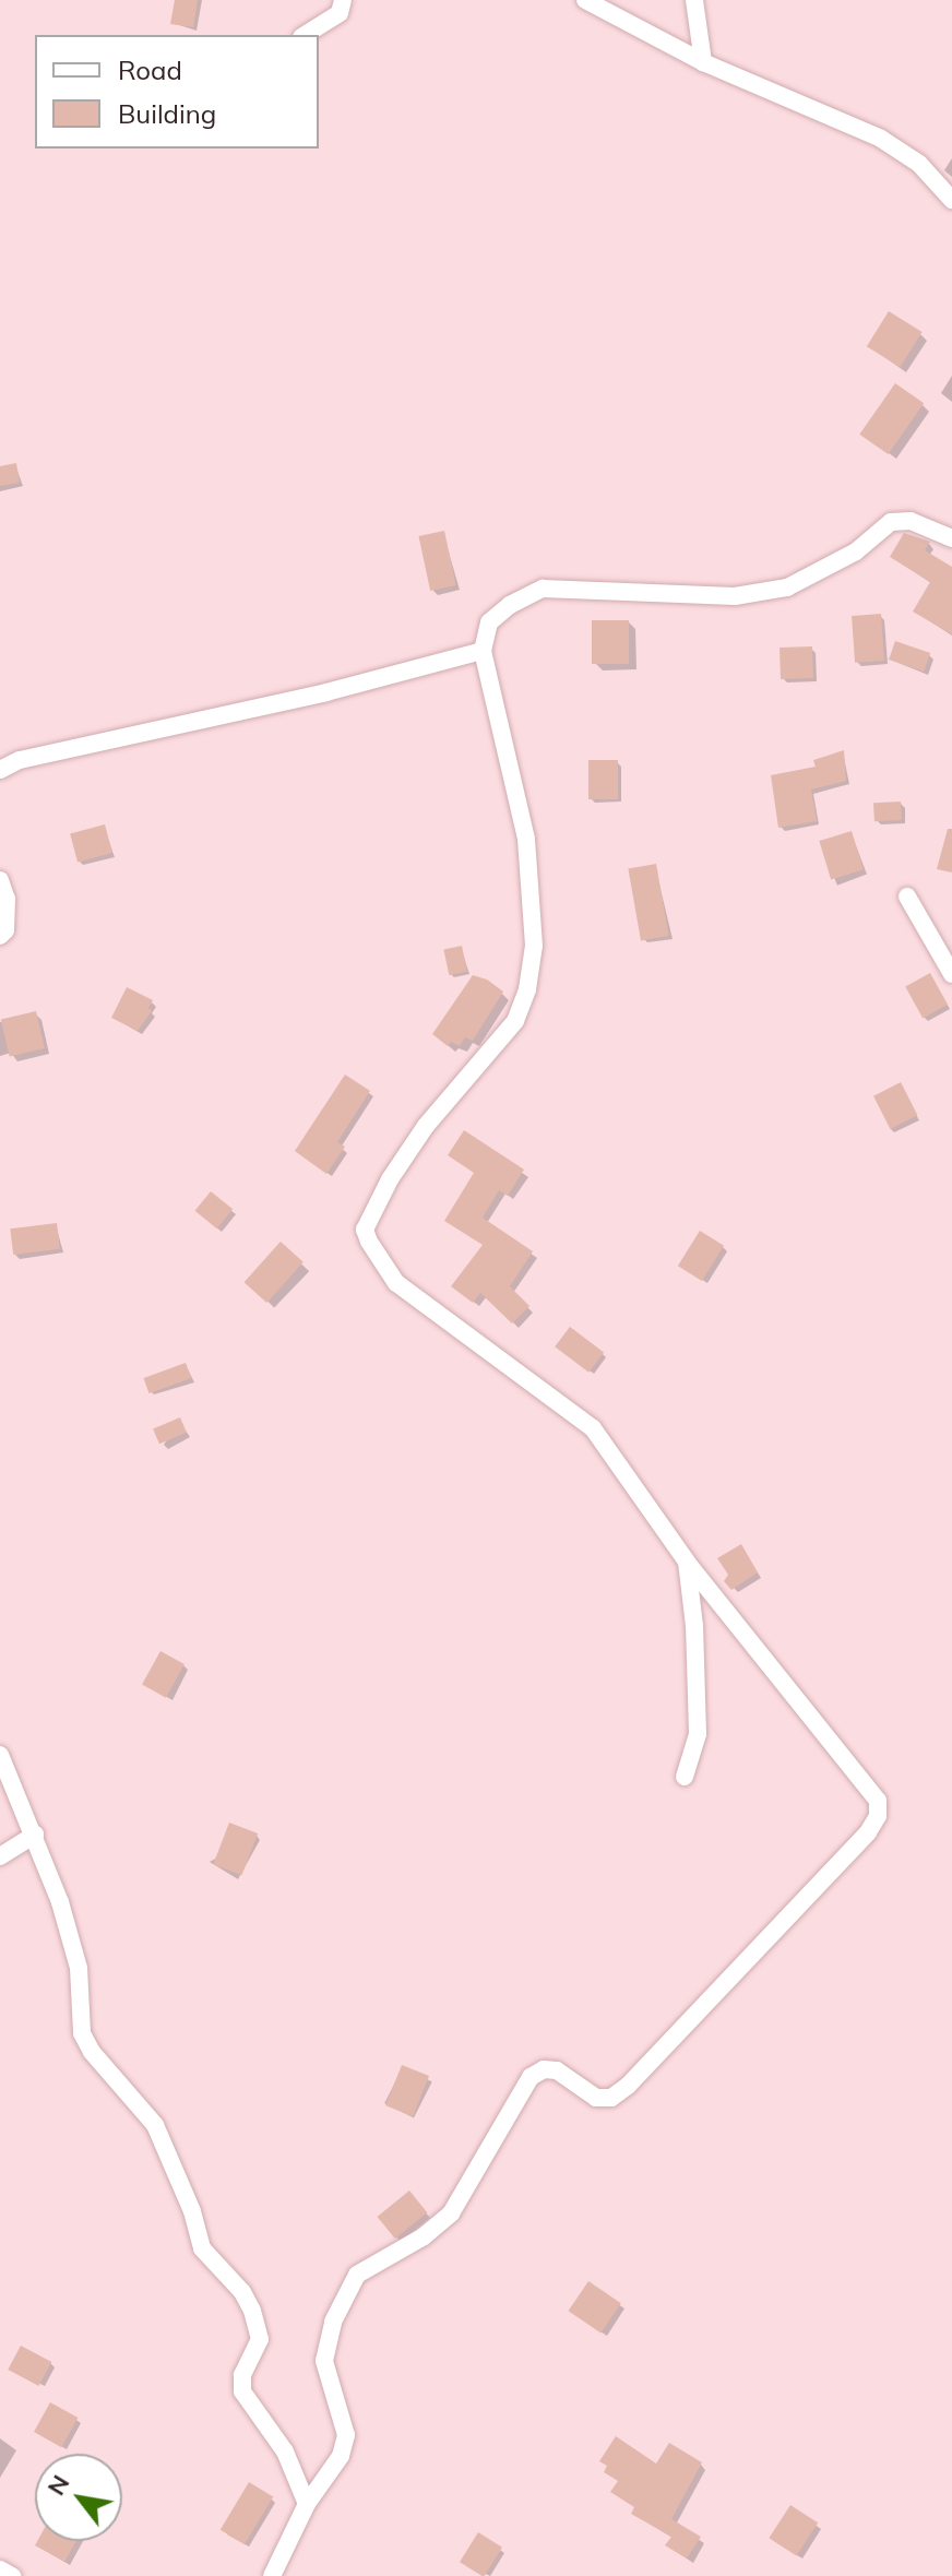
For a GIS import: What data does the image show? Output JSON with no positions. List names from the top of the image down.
{
  "legend": ["Road", "Building"],
  "north": "top left"
}
